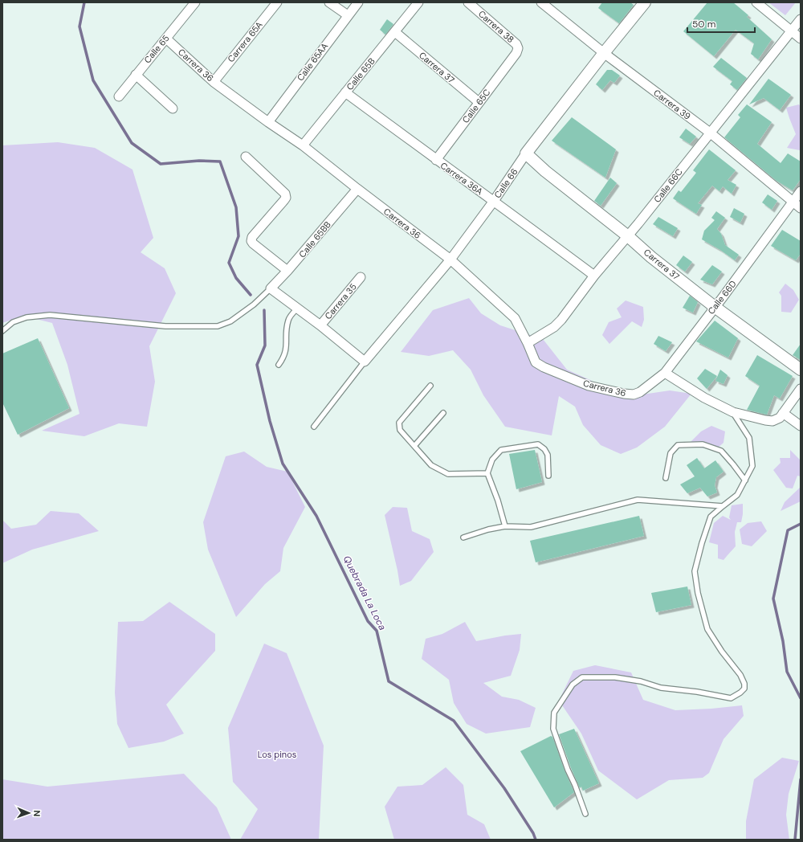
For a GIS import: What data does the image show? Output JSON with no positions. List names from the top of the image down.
{
  "streets": {
    "street": [
      "Carrera 38",
      "Carrera 65A",
      "Calle 65",
      "Calle 65AA",
      "Carrera 36",
      "Carrera 37",
      "Calle 65B",
      "Carrera 39",
      "Calle 65C",
      "Carrera 36A",
      "Calle 66",
      "Calle 66C",
      "Calle 65BB",
      "Calle 66D",
      "Carrera 35"
    ]
  },
  "crossings": [
    ["Carrera 38", "Calle 65C"],
    ["Carrera 65A", "Carrera 36"],
    ["Calle 65", "Carrera 36"],
    ["Calle 65AA", "Carrera 36"],
    ["Carrera 36", "Calle 65B"],
    ["Carrera 36", "Calle 66"],
    ["Carrera 36", "Calle 66C"],
    ["Carrera 36", "Calle 65BB"],
    ["Carrera 36", "Calle 66D"],
    ["Carrera 37", "Calle 65B"],
    ["Carrera 37", "Calle 65C"],
    ["Carrera 37", "Calle 66"],
    ["Carrera 37", "Calle 66C"],
    ["Carrera 37", "Calle 66D"],
    ["Calle 65B", "Carrera 36A"],
    ["Carrera 39", "Calle 66"],
    ["Carrera 39", "Calle 66C"],
    ["Carrera 39", "Calle 66D"],
    ["Calle 65C", "Carrera 36A"],
    ["Carrera 36A", "Calle 66"],
    ["Carrera 36A", "Calle 66C"],
    ["Calle 66", "Carrera 35"],
    ["Calle 65BB", "Carrera 35"]
  ],
  "water": ["Quebrada La Loca"],
  "parks": ["Los pinos"],
  "scale_bar": "50 m",
  "north": "right"
}
